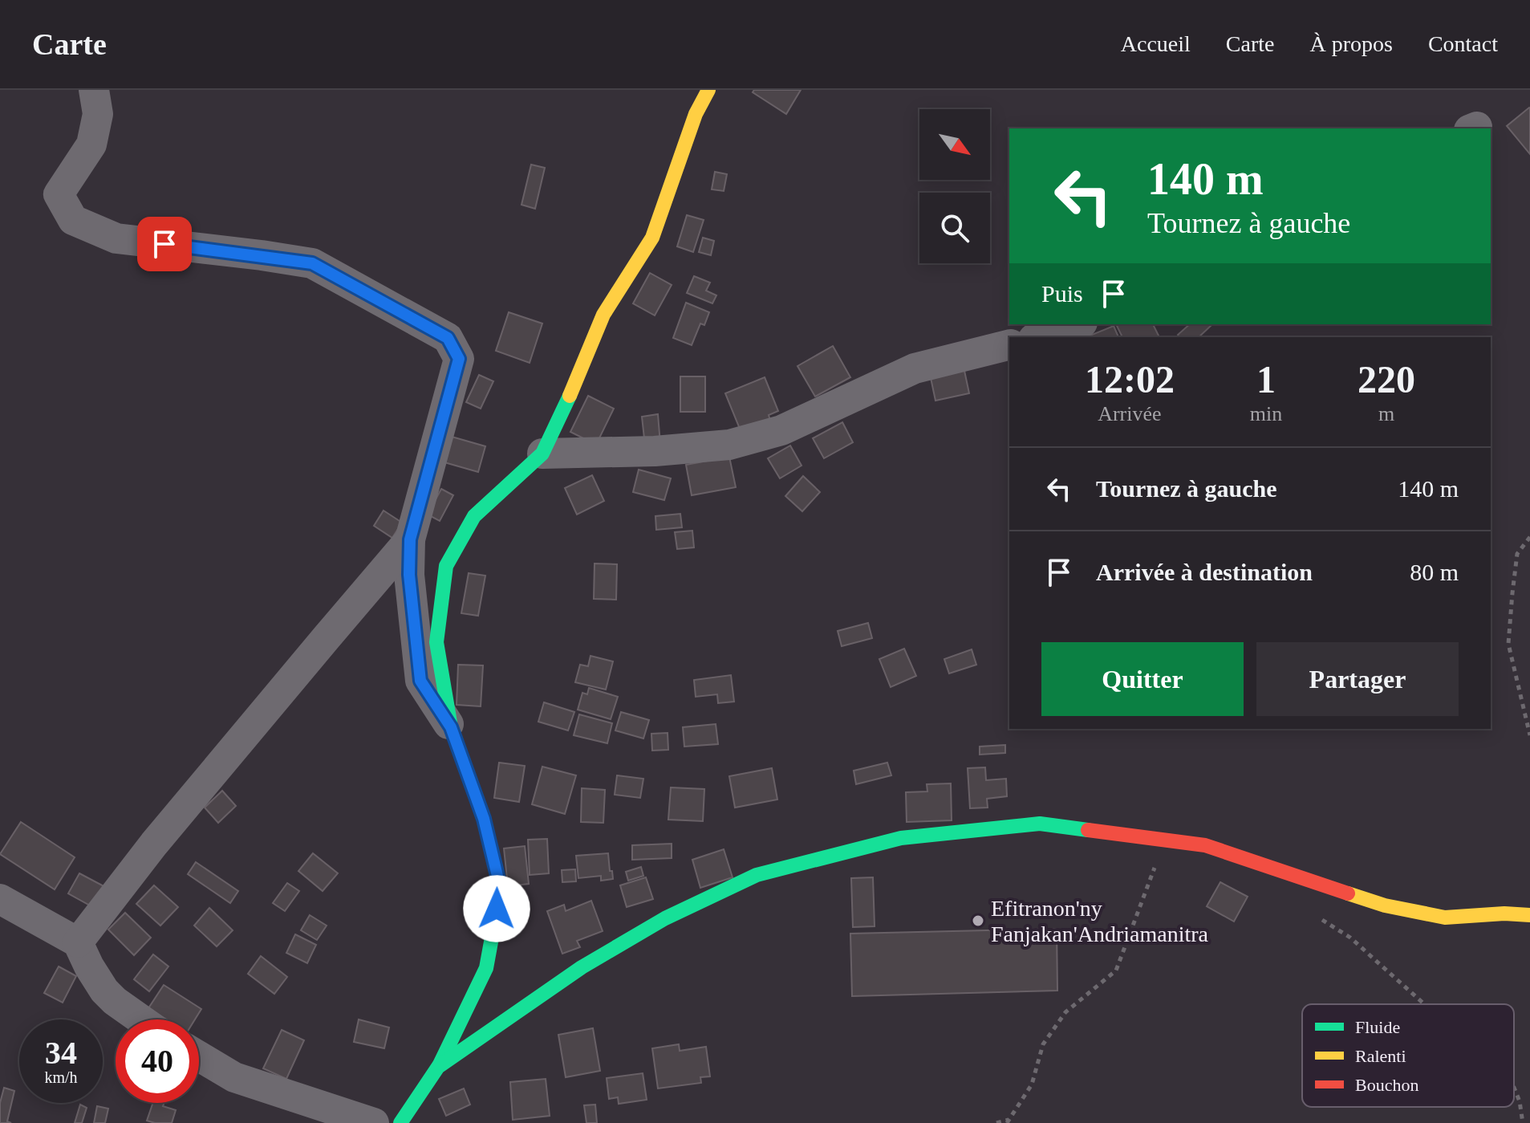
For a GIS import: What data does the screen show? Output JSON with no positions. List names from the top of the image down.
{
  "places": ["Efitranon'ny Fanjakan'Andriamanitra"],
  "legend": ["Fluide", "Ralenti", "Bouchon"],
  "north": "bottom right",
  "page": {
    "header": "Carte",
    "nav": [
      "Accueil",
      "Carte",
      "À propos",
      "Contact"
    ],
    "turn": ["140 m", "Tournez à gauche"],
    "then": "Puis",
    "eta": [
      "12:02",
      "Arrivée",
      "1",
      "min",
      "220",
      "m"
    ],
    "list": [
      {
        "name": "Tournez à gauche",
        "value": "140 m"
      },
      {
        "name": "Arrivée à destination",
        "value": "80 m"
      }
    ],
    "buttons": ["Quitter", "Partager"],
    "speed": "34 km/h",
    "limit": "40"
  }
}
